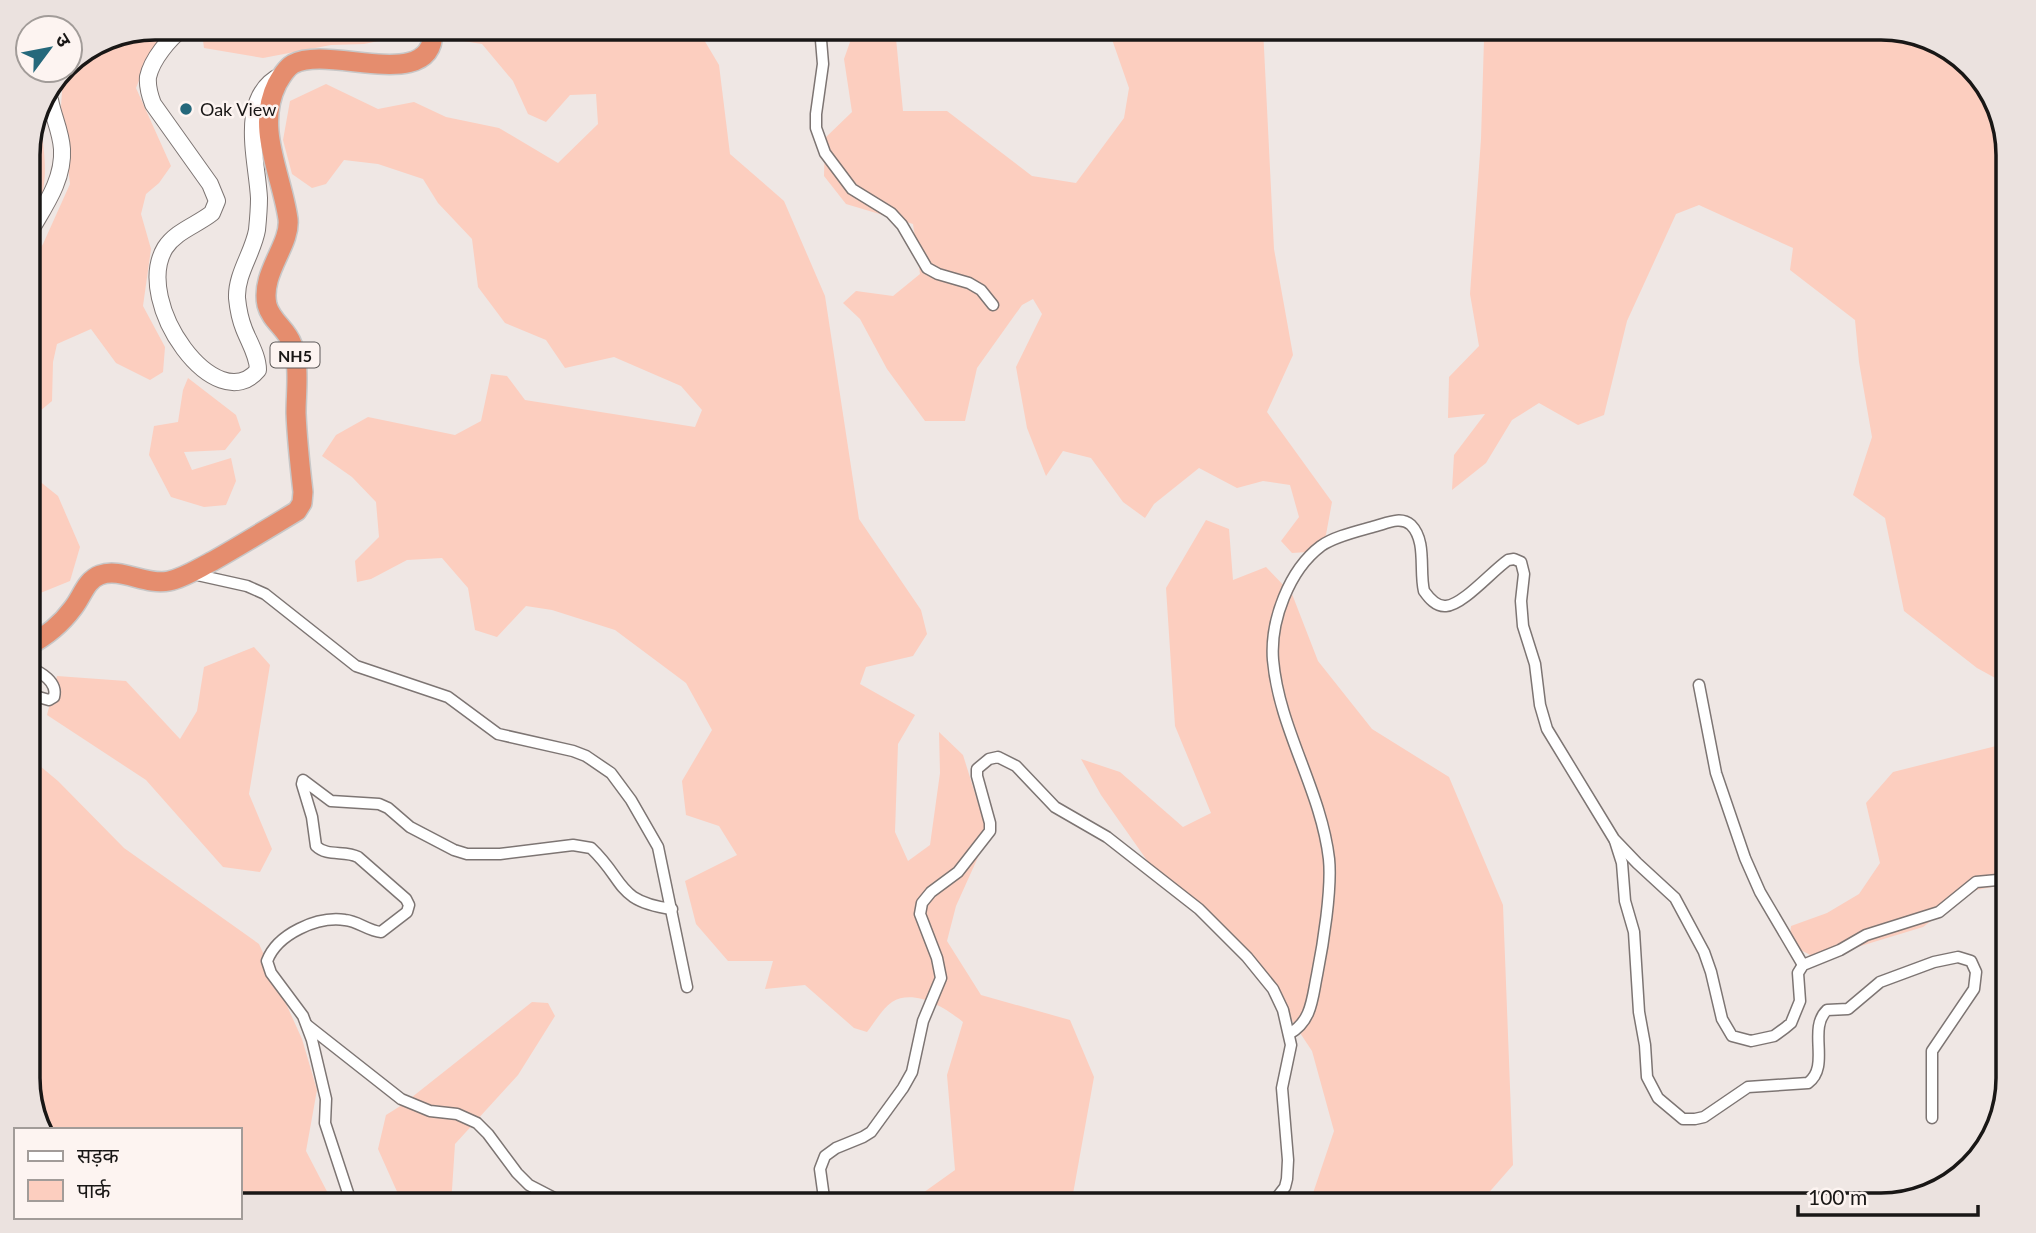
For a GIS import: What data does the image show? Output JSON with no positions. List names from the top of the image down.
{
  "streets": {
    "highway": ["NH5"]
  },
  "places": ["Oak View"],
  "legend": ["सड़क", "पार्क"],
  "scale_bar": "100 m",
  "north": "top right"
}
